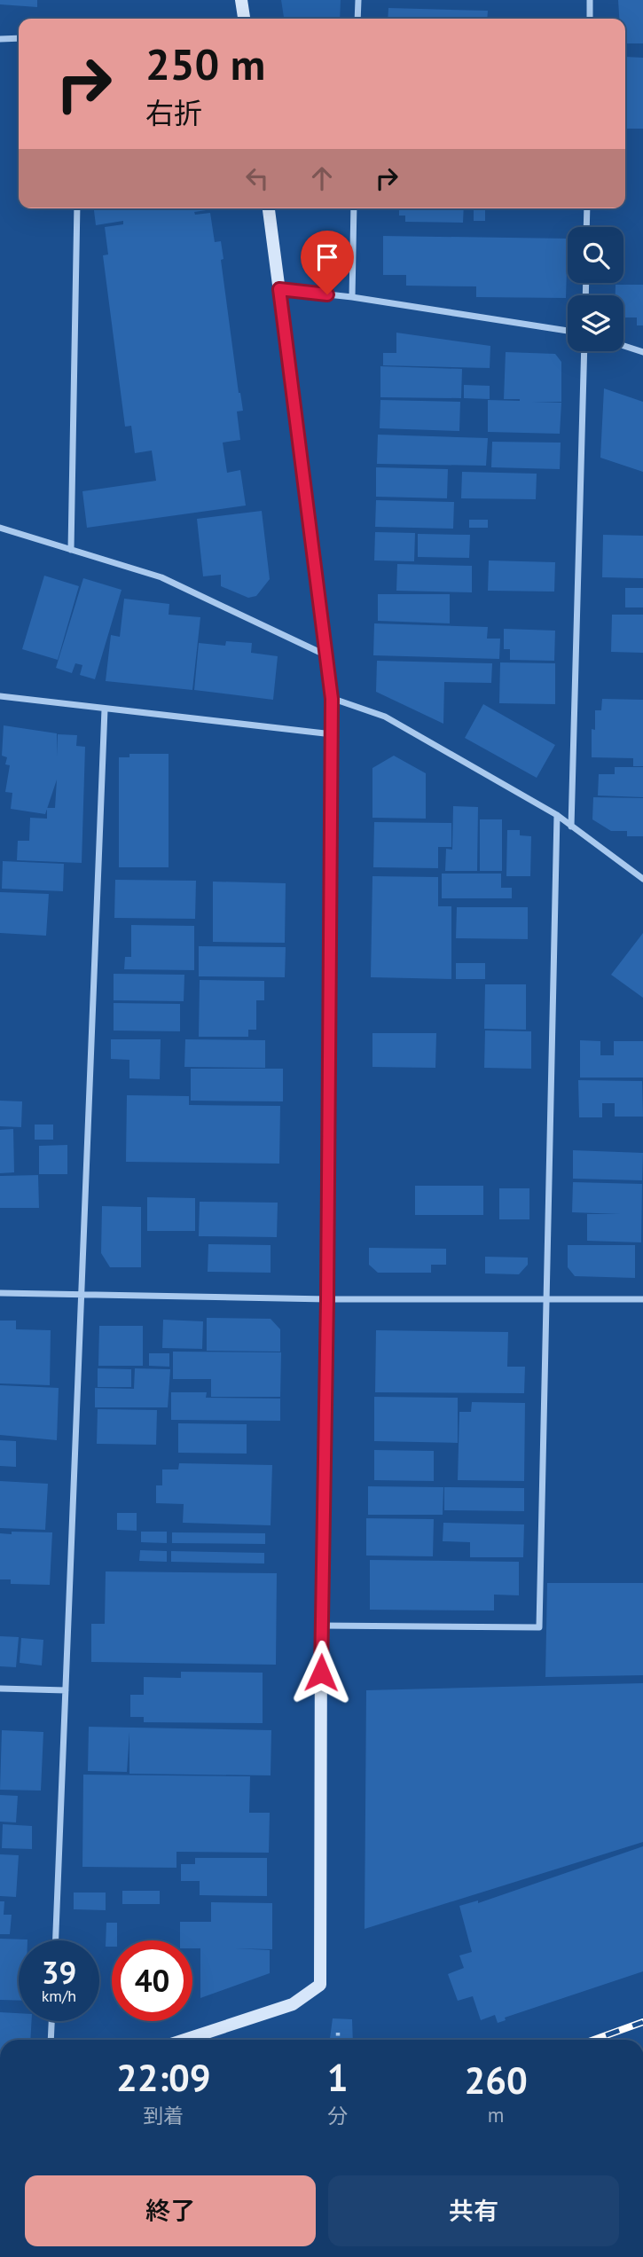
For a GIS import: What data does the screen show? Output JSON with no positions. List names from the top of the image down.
{
  "page": {
    "turn": ["250 m", "右折"],
    "speed": "39 km/h",
    "limit": "40",
    "eta": [
      "22:09",
      "到着",
      "1",
      "分",
      "260",
      "m"
    ],
    "buttons": ["終了", "共有"]
  }
}
